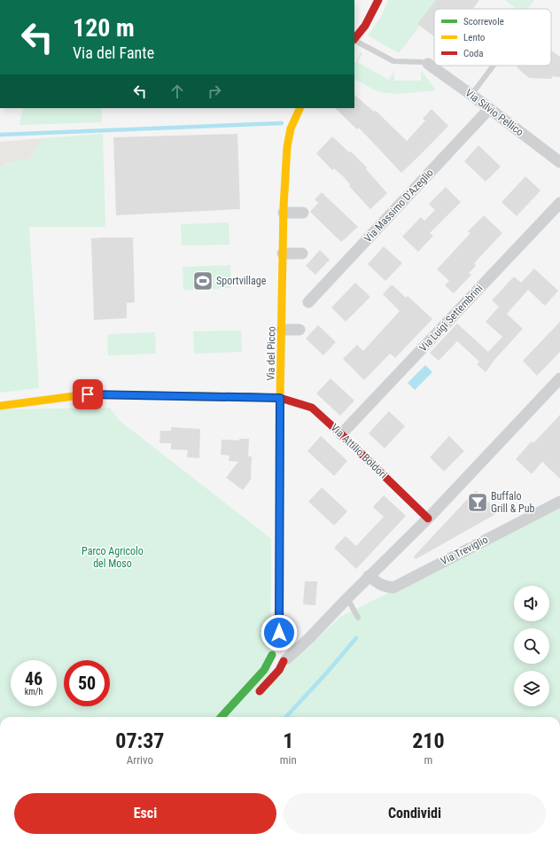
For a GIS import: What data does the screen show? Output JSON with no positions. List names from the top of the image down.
{
  "streets": {
    "main road": ["Via del Picco", "Via Attilio Boldori"],
    "street": [
      "Via Silvio Pellico",
      "Via Massimo D'Azeglio",
      "Via Luigi Settembrini",
      "Via Treviglio"
    ]
  },
  "crossings": [
    ["Via Silvio Pellico", "Via Massimo D'Azeglio"],
    ["Via Luigi Settembrini", "Via Attilio Boldori"]
  ],
  "parks": ["Parco Agricolo del Moso"],
  "places": {
    "sports": ["Sportvillage"],
    "bar": ["Buffalo Grill & Pub"]
  },
  "legend": ["Scorrevole", "Lento", "Coda"],
  "page": {
    "turn": ["120 m", "Via del Fante"],
    "speed": "46 km/h",
    "limit": "50",
    "eta": [
      "07:37",
      "Arrivo",
      "1",
      "min",
      "210",
      "m"
    ],
    "buttons": ["Esci", "Condividi"]
  }
}
